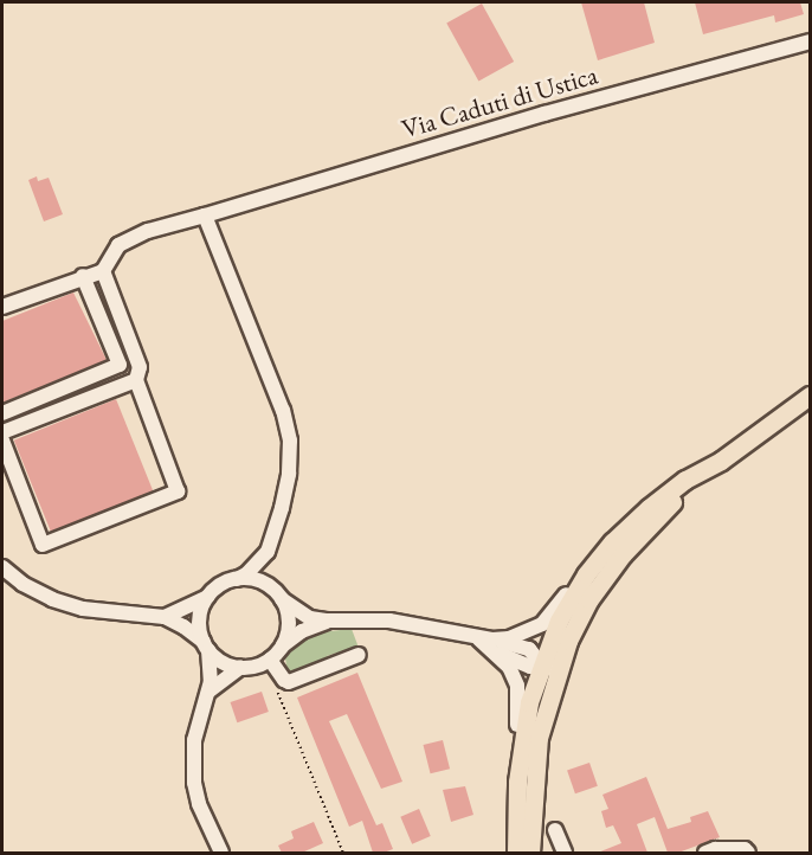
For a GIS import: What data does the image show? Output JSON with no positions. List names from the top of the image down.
{
  "streets": {
    "street": ["Via Caduti di Ustica"]
  }
}
